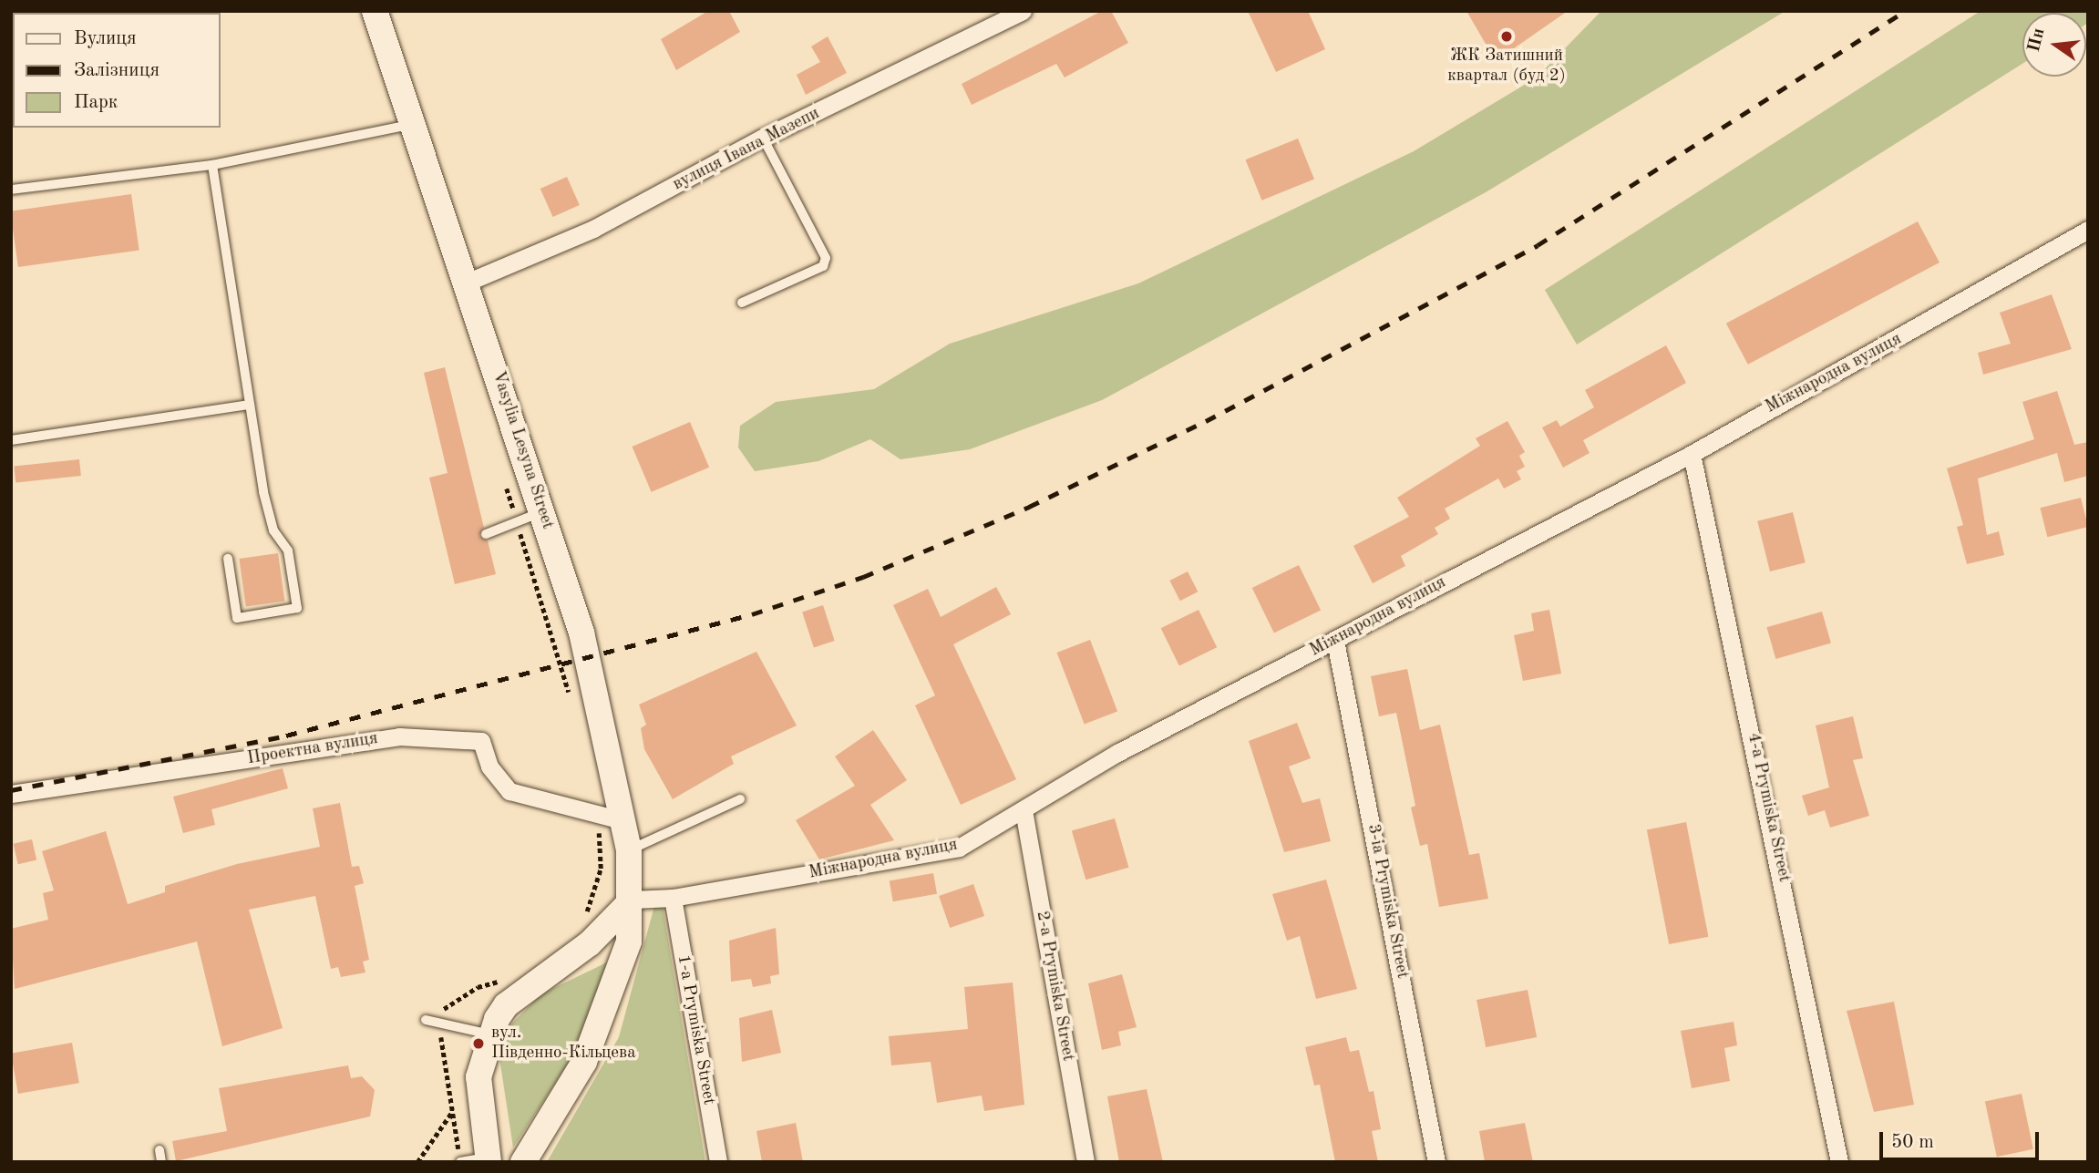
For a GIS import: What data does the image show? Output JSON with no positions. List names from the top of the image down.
{
  "streets": {
    "street": [
      "вулиця Івана Мазепи",
      "Міжнародна вулиця",
      "Vasylia Lesyna Street",
      "Проектна вулиця",
      "4-a Prymiska Street",
      "3-ia Prymiska Street",
      "2-a Prymiska Street",
      "1-a Prymiska Street"
    ]
  },
  "crossings": [
    ["вулиця Івана Мазепи", "Vasylia Lesyna Street"],
    ["Міжнародна вулиця", "Vasylia Lesyna Street"],
    ["Міжнародна вулиця", "4-a Prymiska Street"],
    ["Міжнародна вулиця", "3-ia Prymiska Street"],
    ["Міжнародна вулиця", "2-a Prymiska Street"],
    ["Міжнародна вулиця", "1-a Prymiska Street"],
    ["Vasylia Lesyna Street", "Проектна вулиця"]
  ],
  "places": ["ЖК Затишний квартал (буд 2)", "вул. Південно-Кільцева"],
  "legend": ["Вулиця", "Залізниця", "Парк"],
  "scale_bar": "50 m",
  "north": "left"
}
